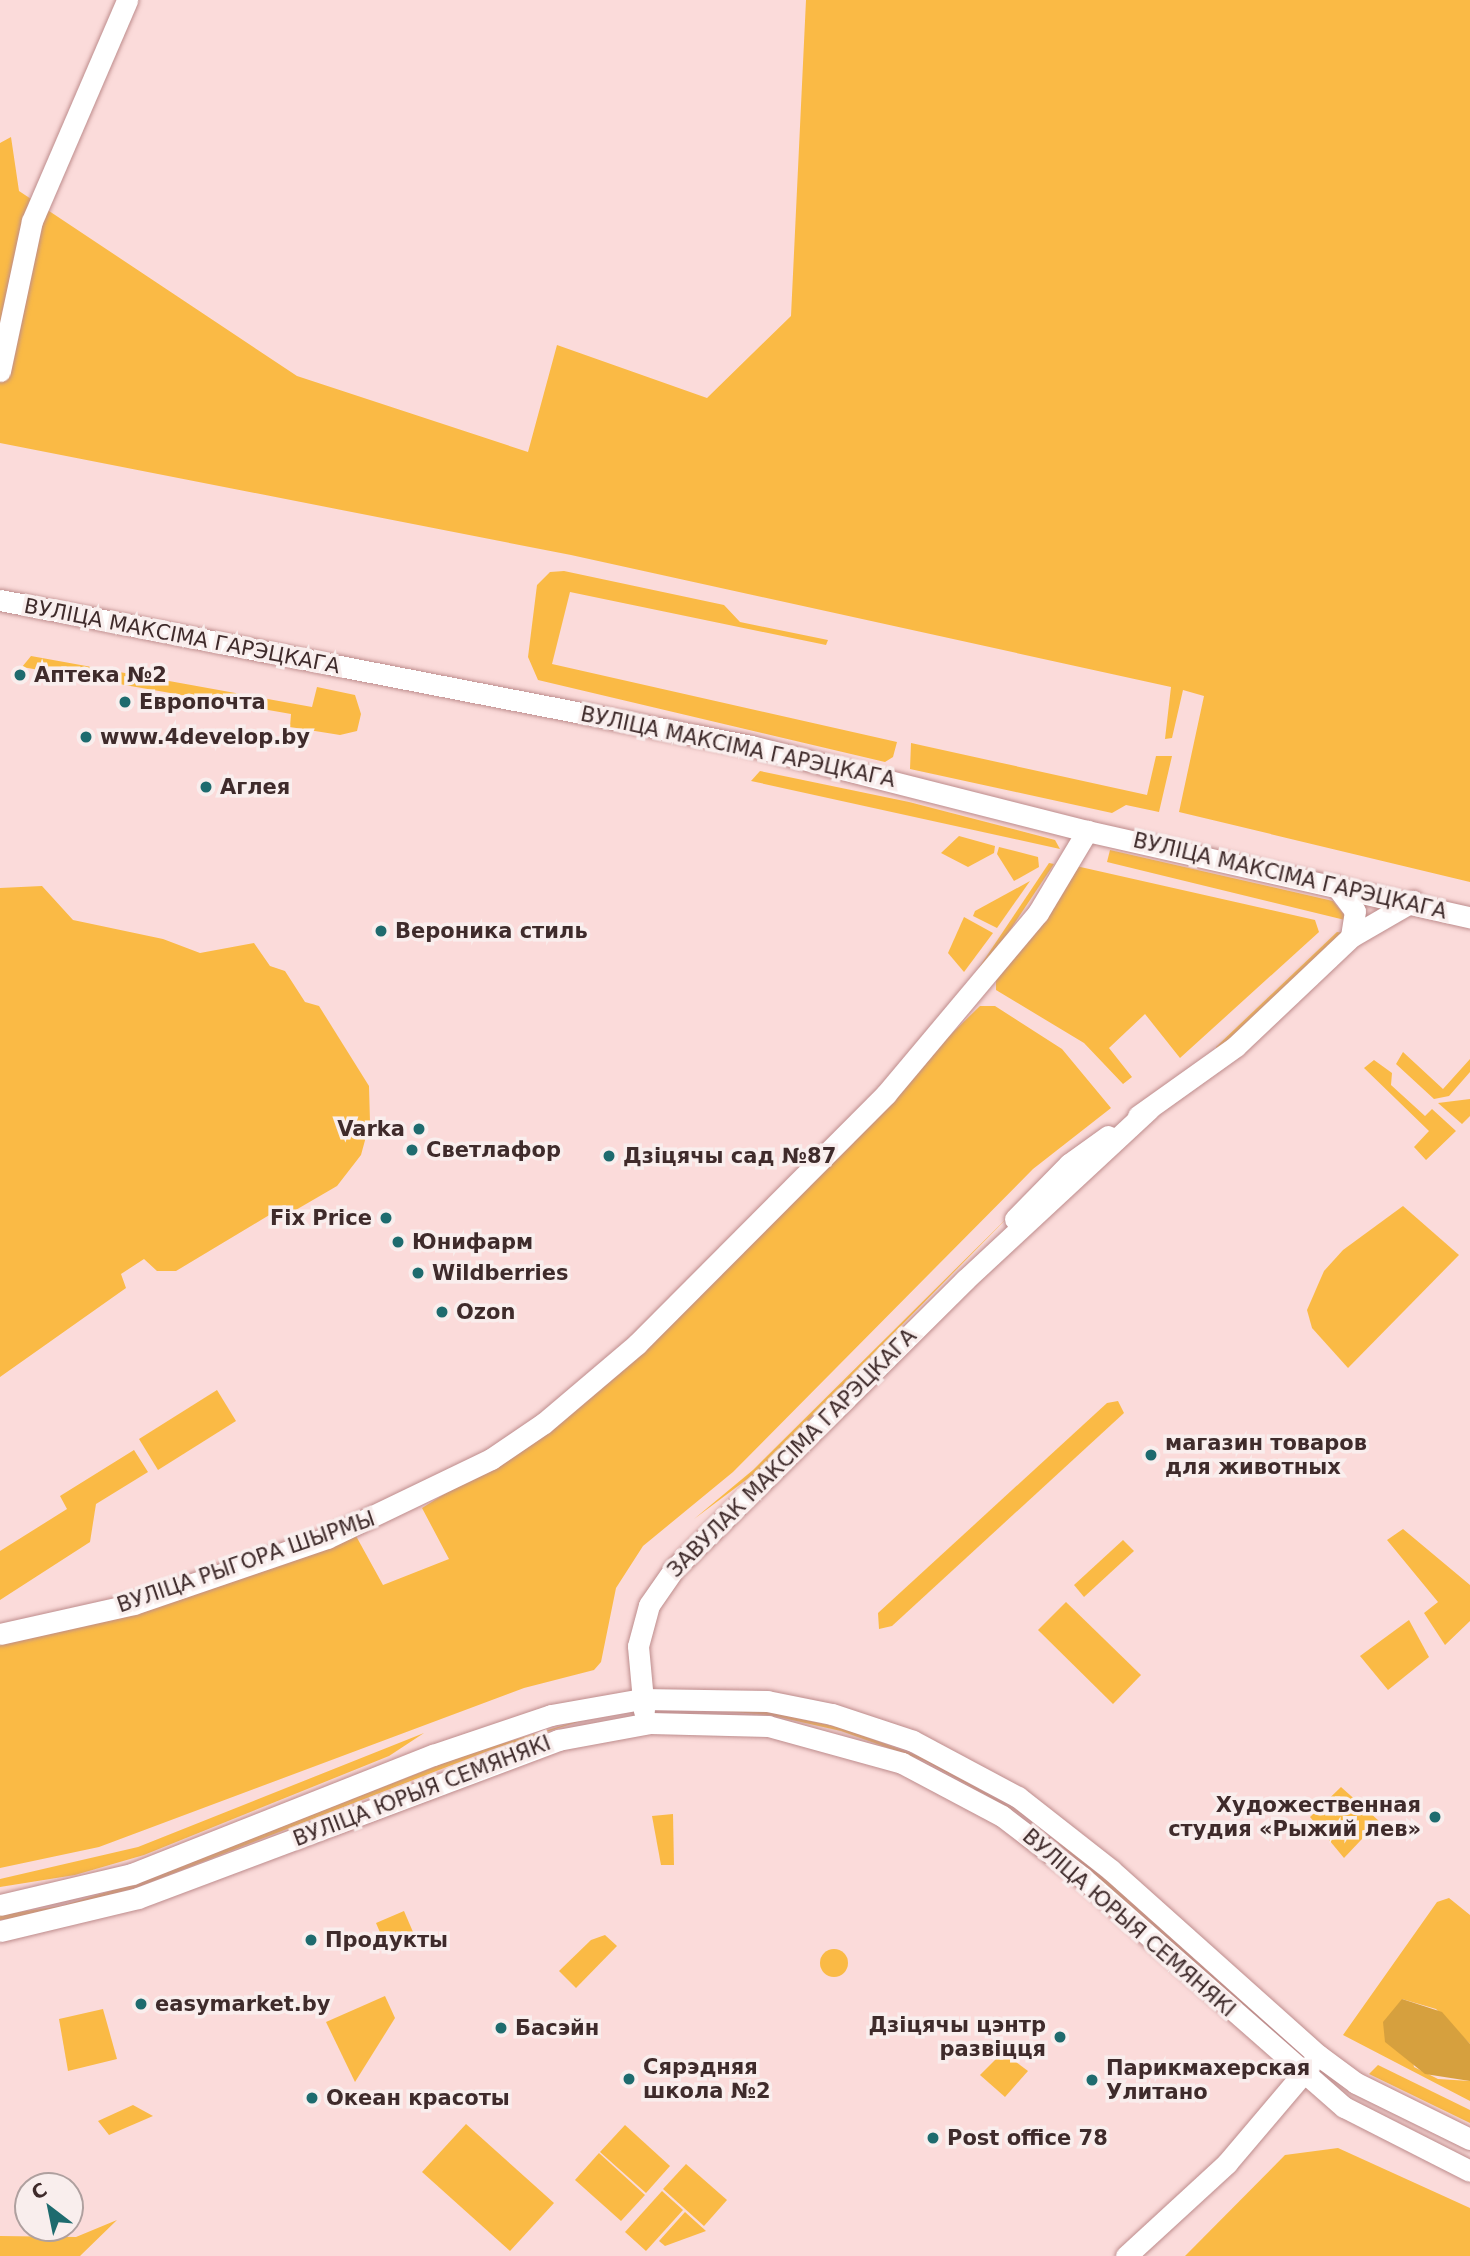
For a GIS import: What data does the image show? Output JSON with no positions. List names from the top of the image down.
{
  "streets": {
    "main road": [
      "ВУЛІЦА МАКСІМА ГАРЭЦКАГА",
      "ЗАВУЛАК МАКСІМА ГАРЭЦКАГА",
      "ВУЛІЦА РЫГОРА ШЫРМЫ",
      "ВУЛІЦА ЮРЫЯ СЕМЯНЯКІ"
    ]
  },
  "crossings": [
    ["ВУЛІЦА МАКСІМА ГАРЭЦКАГА", "ЗАВУЛАК МАКСІМА ГАРЭЦКАГА"],
    ["ВУЛІЦА МАКСІМА ГАРЭЦКАГА", "ВУЛІЦА РЫГОРА ШЫРМЫ"],
    ["ЗАВУЛАК МАКСІМА ГАРЭЦКАГА", "ВУЛІЦА ЮРЫЯ СЕМЯНЯКІ"]
  ],
  "places": [
    "Аптека №2",
    "Европочта",
    "www.4develop.by",
    "Аглея",
    "Вероника стиль",
    "Varka",
    "Светлафор",
    "Дзіцячы сад №87",
    "Fix Price",
    "Юнифарм",
    "Wildberries",
    "Ozon",
    "магазин товаров для животных",
    "Художественная студия «Рыжий лев»",
    "Продукты",
    "easymarket.by",
    "Басэйн",
    "Дзіцячы цэнтр развіцця",
    "Сярэдняя школа №2",
    "Парикмахерская Улитано",
    "Океан красоты",
    "Post office 78"
  ],
  "north": "top left"
}
